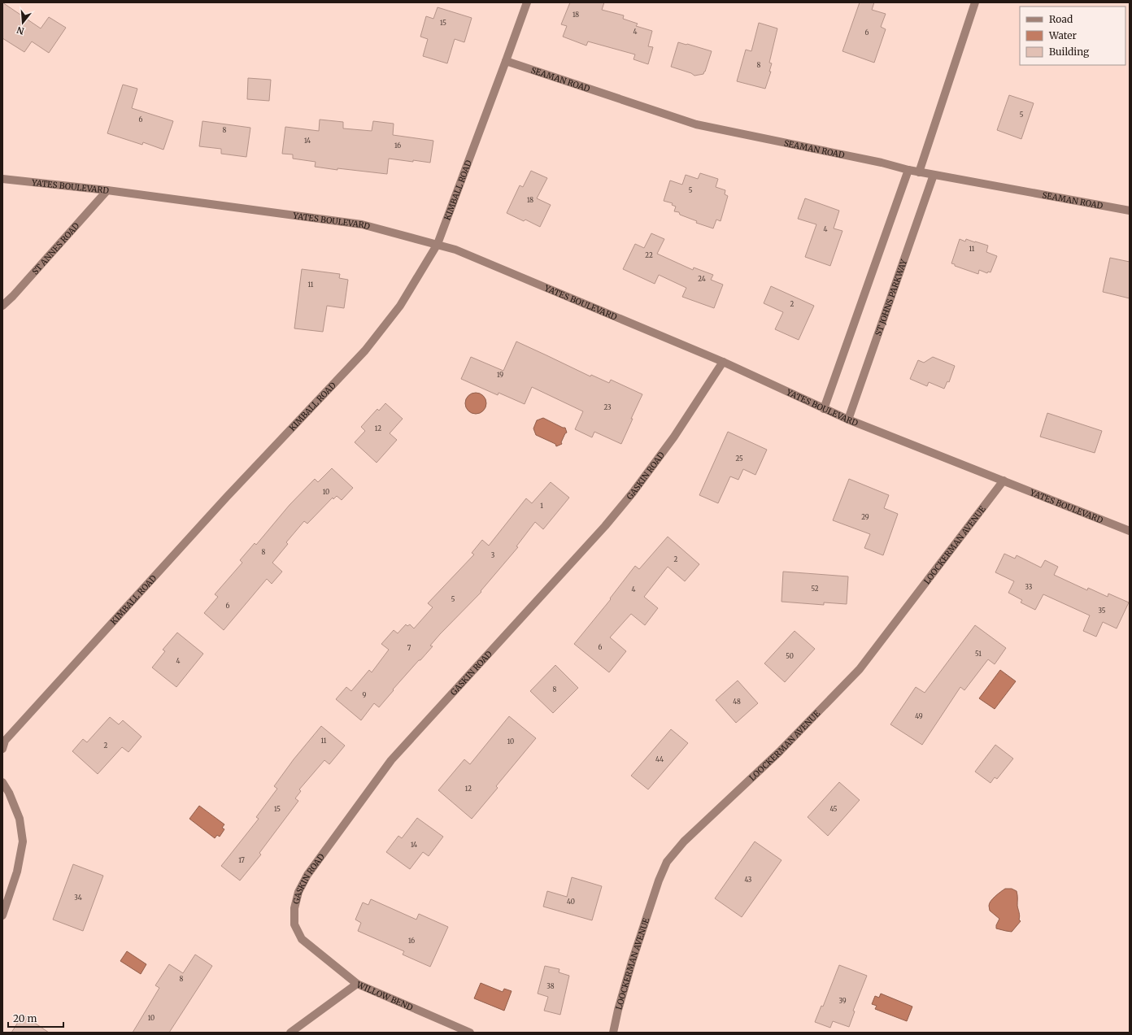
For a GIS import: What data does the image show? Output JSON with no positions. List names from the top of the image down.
{
  "streets": {
    "street": [
      "SEAMAN ROAD",
      "YATES BOULEVARD",
      "KIMBALL ROAD",
      "ST ANNES ROAD",
      "ST JOHNS PARKWAY",
      "GASKIN ROAD",
      "LOOCKERMAN AVENUE",
      "WILLOW BEND"
    ]
  },
  "crossings": [
    ["SEAMAN ROAD", "KIMBALL ROAD"],
    ["SEAMAN ROAD", "ST JOHNS PARKWAY"],
    ["YATES BOULEVARD", "KIMBALL ROAD"],
    ["YATES BOULEVARD", "ST ANNES ROAD"],
    ["YATES BOULEVARD", "ST JOHNS PARKWAY"],
    ["YATES BOULEVARD", "GASKIN ROAD"],
    ["YATES BOULEVARD", "LOOCKERMAN AVENUE"],
    ["GASKIN ROAD", "WILLOW BEND"]
  ],
  "house_numbers": [
    "18",
    "15",
    "4",
    "6",
    "8",
    "5",
    "6",
    "8",
    "14",
    "16",
    "5",
    "18",
    "4",
    "11",
    "22",
    "24",
    "11",
    "2",
    "19",
    "23",
    "12",
    "25",
    "10",
    "1",
    "29",
    "8",
    "3",
    "2",
    "33",
    "52",
    "4",
    "5",
    "6",
    "35",
    "6",
    "7",
    "51",
    "50",
    "4",
    "8",
    "9",
    "48",
    "49",
    "11",
    "10",
    "2",
    "44",
    "12",
    "15",
    "45",
    "14",
    "17",
    "43",
    "34",
    "40",
    "16",
    "8",
    "38",
    "39",
    "10"
  ],
  "legend": ["Road", "Water", "Building"],
  "scale_bar": "20 m",
  "north": "bottom"
}
